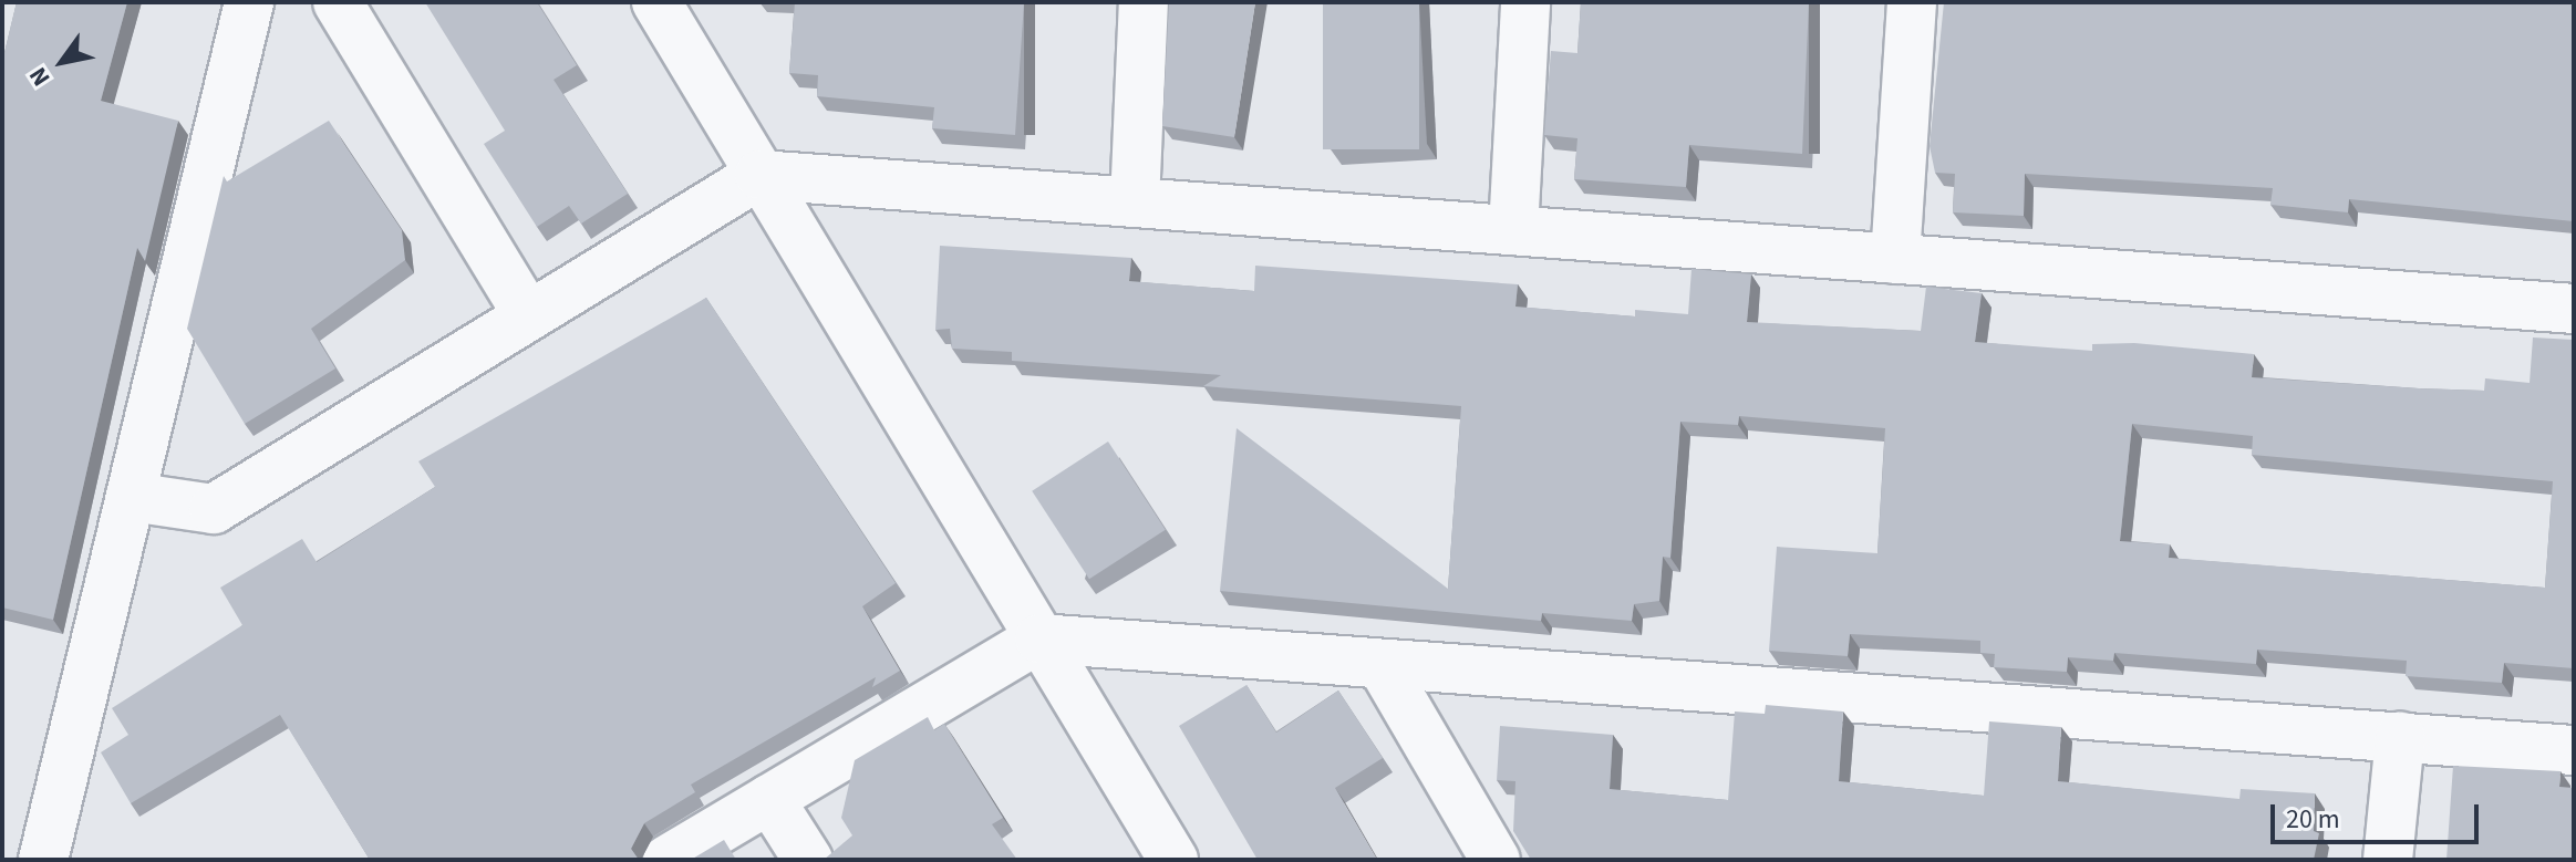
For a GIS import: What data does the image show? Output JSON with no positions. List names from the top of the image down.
{
  "scale_bar": "20 m",
  "north": "bottom left"
}
